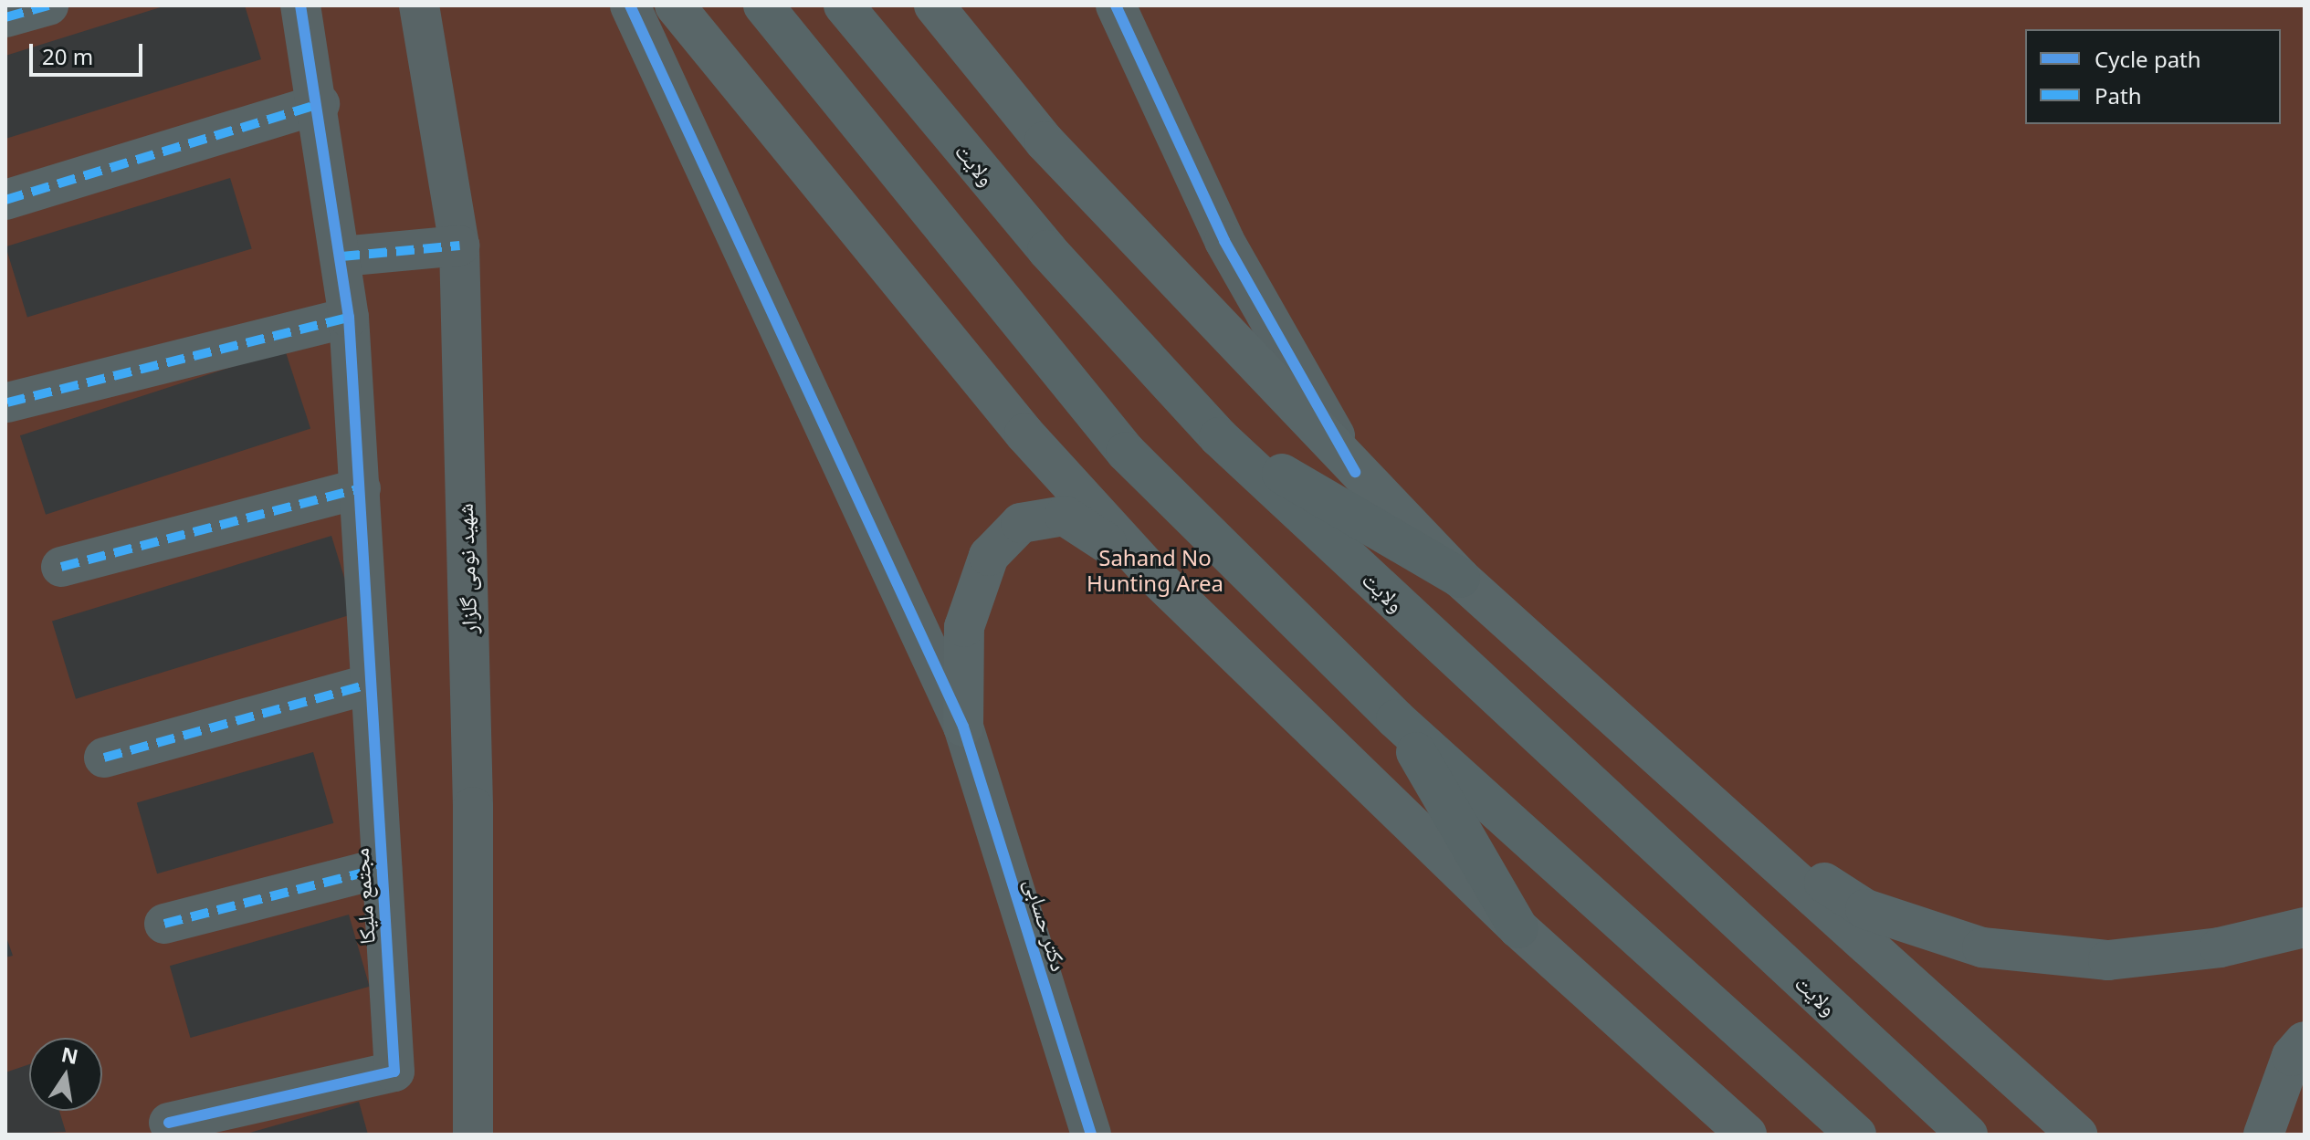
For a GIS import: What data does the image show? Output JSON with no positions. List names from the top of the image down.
{
  "streets": {
    "main road": ["ولایت"],
    "street": ["شهید نومی گلزار", "مجتمع ملیکا", "دکتر حسابی"]
  },
  "parks": ["Sahand No Hunting Area"],
  "legend": ["Cycle path", "Path"],
  "scale_bar": "20 m",
  "north": "top"
}
